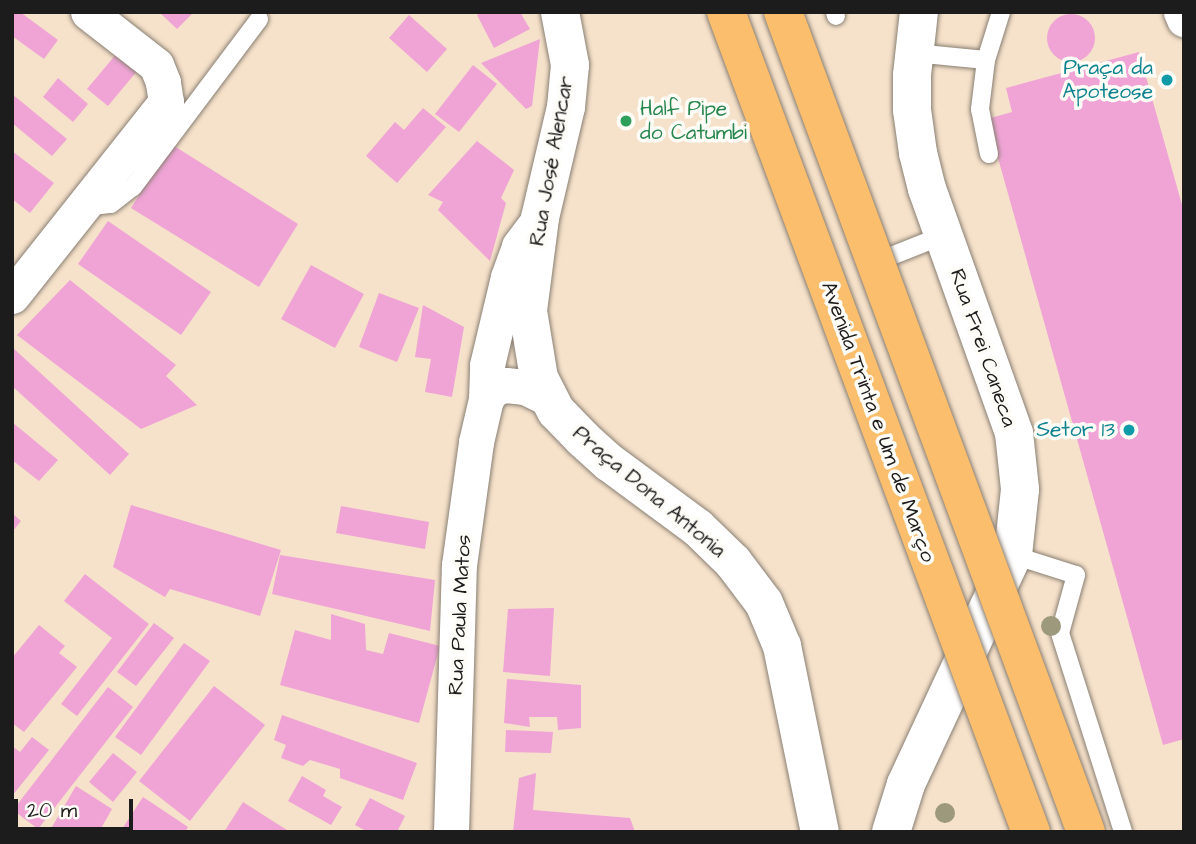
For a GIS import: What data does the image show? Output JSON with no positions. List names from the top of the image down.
{
  "streets": {
    "main road": ["Avenida Trinta e Um de Março"],
    "street": [
      "Rua José Alencar",
      "Rua Frei Caneca",
      "Praça Dona Antonia",
      "Rua Paula Matos"
    ]
  },
  "crossings": [
    ["Rua José Alencar", "Praça Dona Antonia"],
    ["Rua José Alencar", "Rua Paula Matos"]
  ],
  "places": ["Praça da Apoteose", "Half Pipe do Catumbi", "Setor 13"],
  "scale_bar": "20 m"
}
